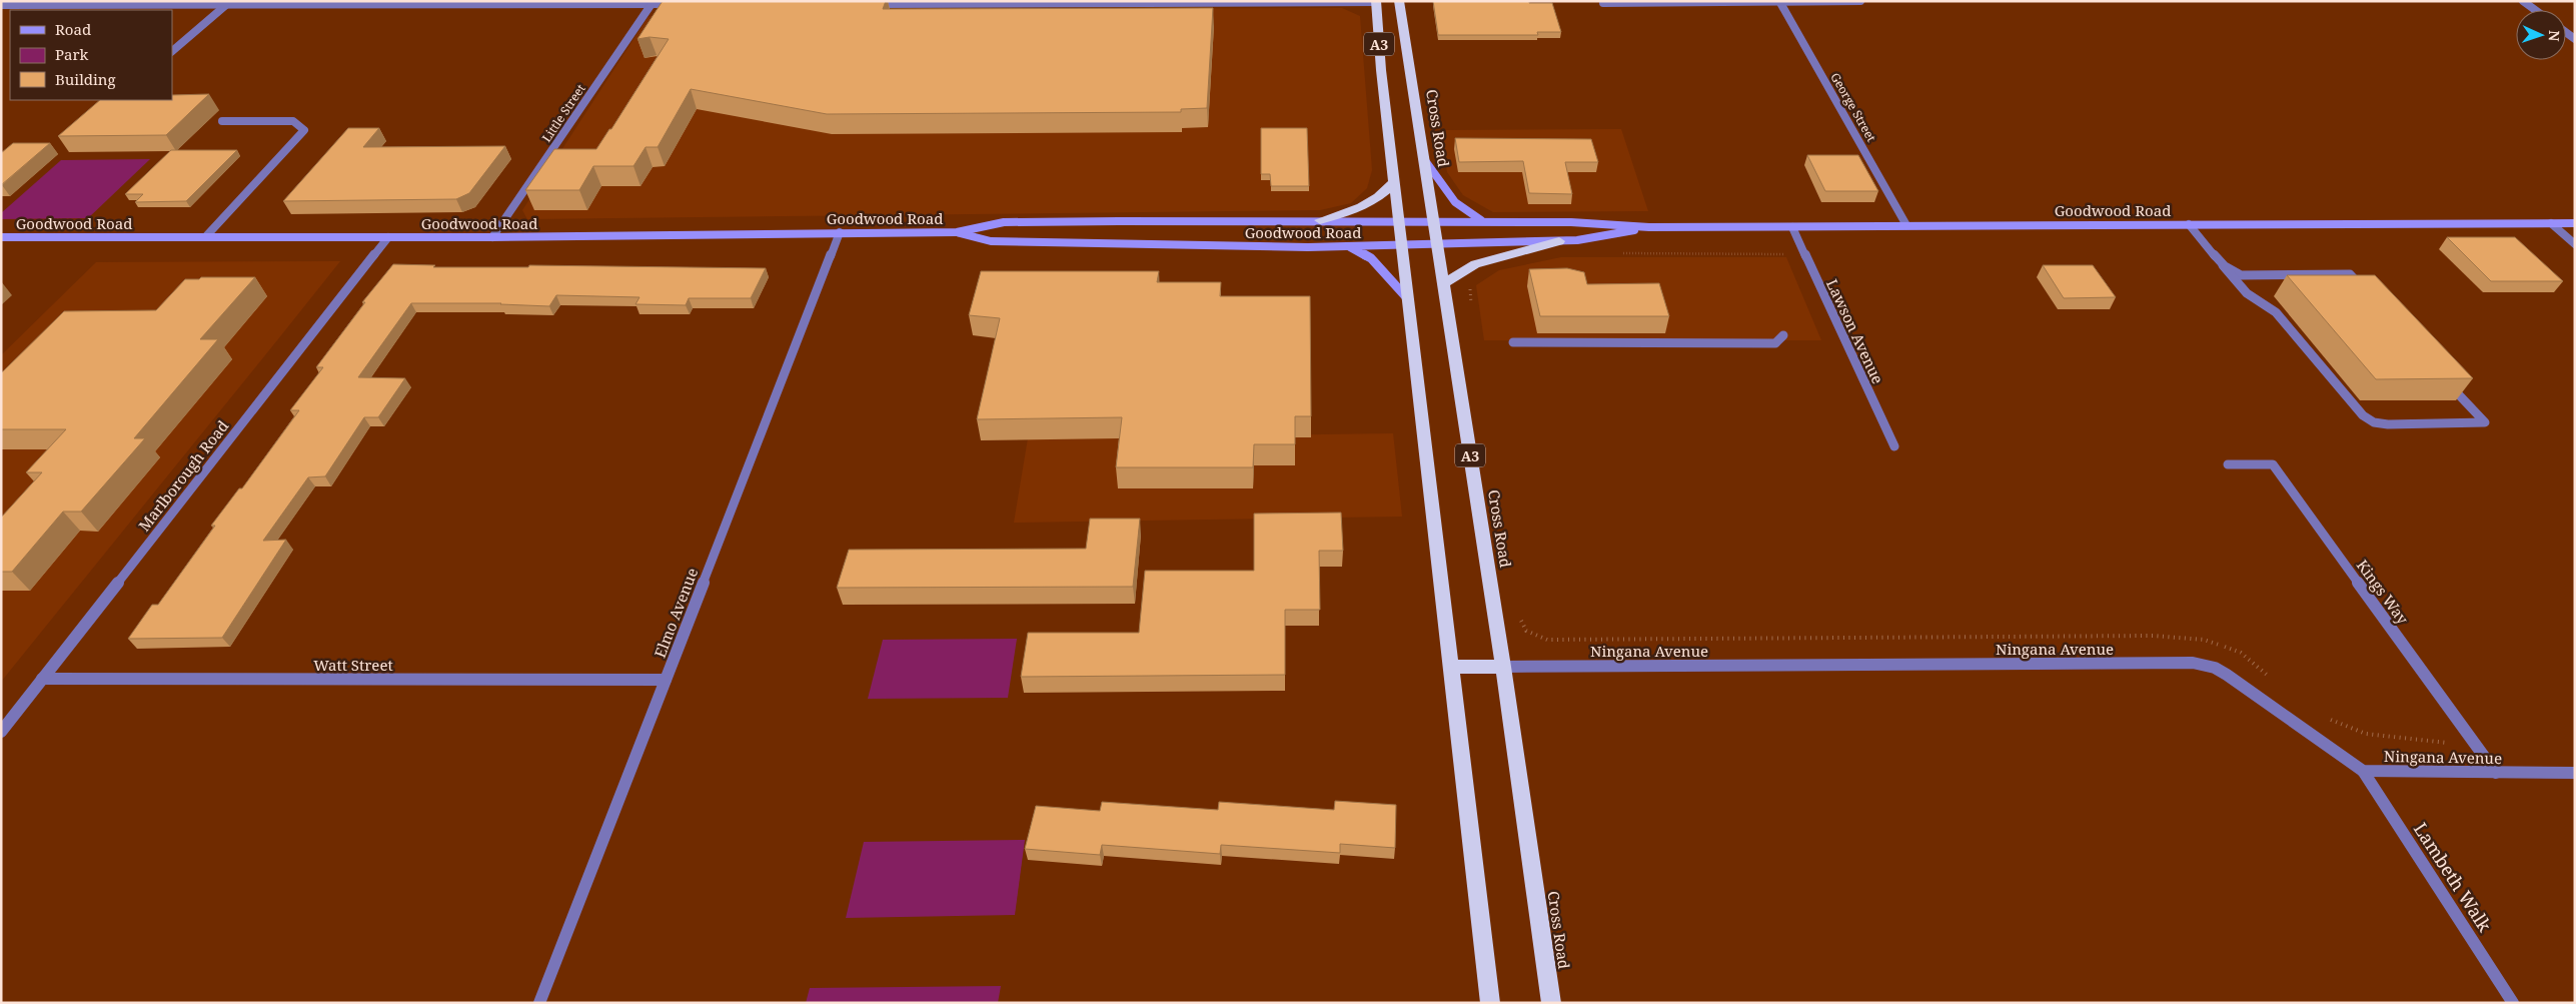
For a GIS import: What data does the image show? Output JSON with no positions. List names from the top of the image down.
{
  "streets": {
    "highway": ["A3", "Cross Road"],
    "main road": ["Goodwood Road"],
    "street": [
      "George Street",
      "Little Street",
      "Lawson Avenue",
      "Marlborough Road",
      "Kings Way",
      "Elmo Avenue",
      "Ningana Avenue",
      "Watt Street",
      "Lambeth Walk"
    ]
  },
  "crossings": [
    ["A3", "Goodwood Road"],
    ["George Street", "Goodwood Road"],
    ["Little Street", "Goodwood Road"],
    ["Cross Road", "Goodwood Road"],
    ["Cross Road", "Ningana Avenue"],
    ["Goodwood Road", "Lawson Avenue"],
    ["Goodwood Road", "Marlborough Road"],
    ["Goodwood Road", "Elmo Avenue"],
    ["Marlborough Road", "Watt Street"],
    ["Kings Way", "Ningana Avenue"],
    ["Elmo Avenue", "Watt Street"],
    ["Ningana Avenue", "Lambeth Walk"]
  ],
  "legend": ["Road", "Park", "Building"],
  "north": "right"
}
